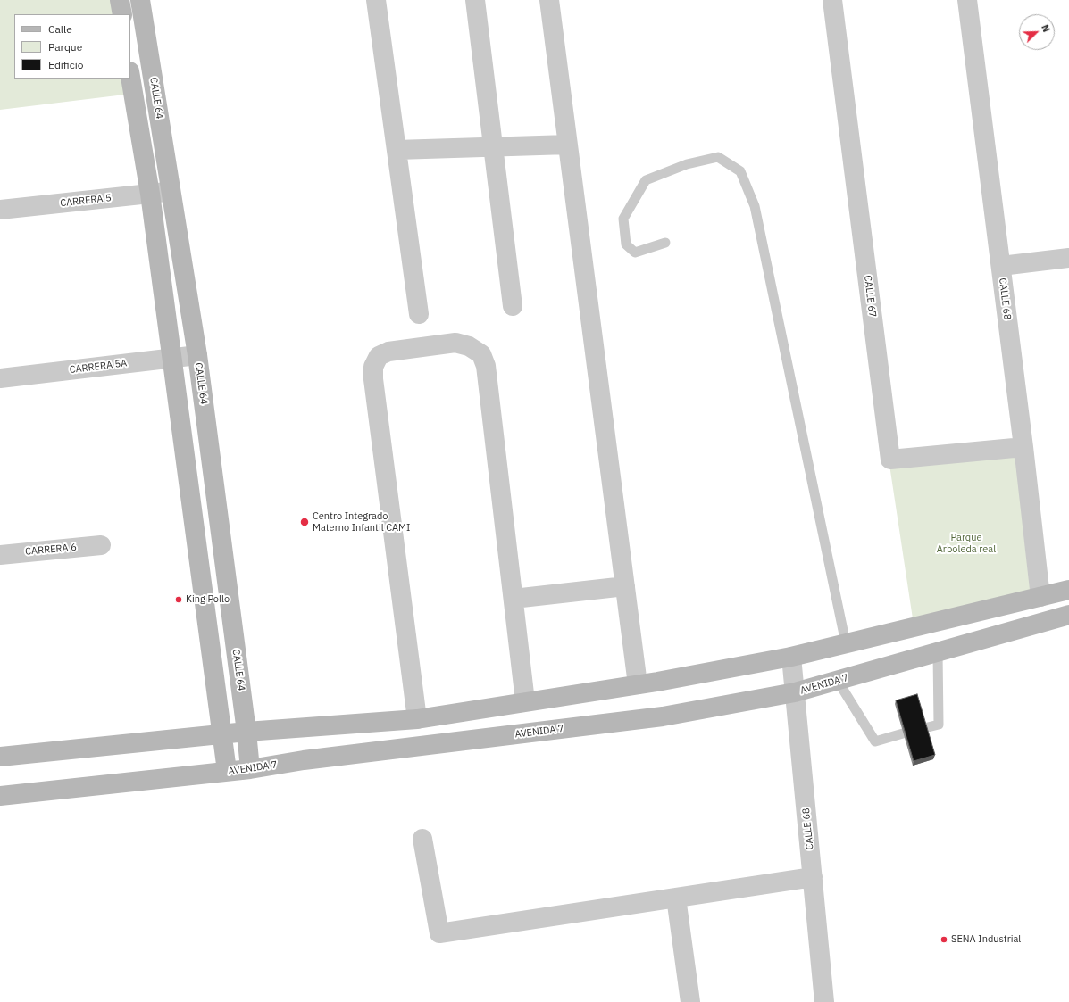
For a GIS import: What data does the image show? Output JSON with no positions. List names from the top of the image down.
{
  "streets": {
    "main road": ["CALLE 64", "AVENIDA 7"],
    "street": [
      "CARRERA 5",
      "CALLE 67",
      "CALLE 68",
      "CARRERA 5A",
      "CARRERA 6"
    ]
  },
  "crossings": [
    ["CALLE 64", "CARRERA 5"],
    ["CALLE 64", "CARRERA 5A"],
    ["CALLE 64", "AVENIDA 7"],
    ["CALLE 67", "CALLE 68"],
    ["CALLE 68", "AVENIDA 7"]
  ],
  "parks": ["Parque Arboleda real"],
  "places": ["Centro Integrado Materno Infantil CAMI", "King Pollo", "SENA Industrial"],
  "legend": ["Calle", "Parque", "Edificio"],
  "north": "top right"
}
